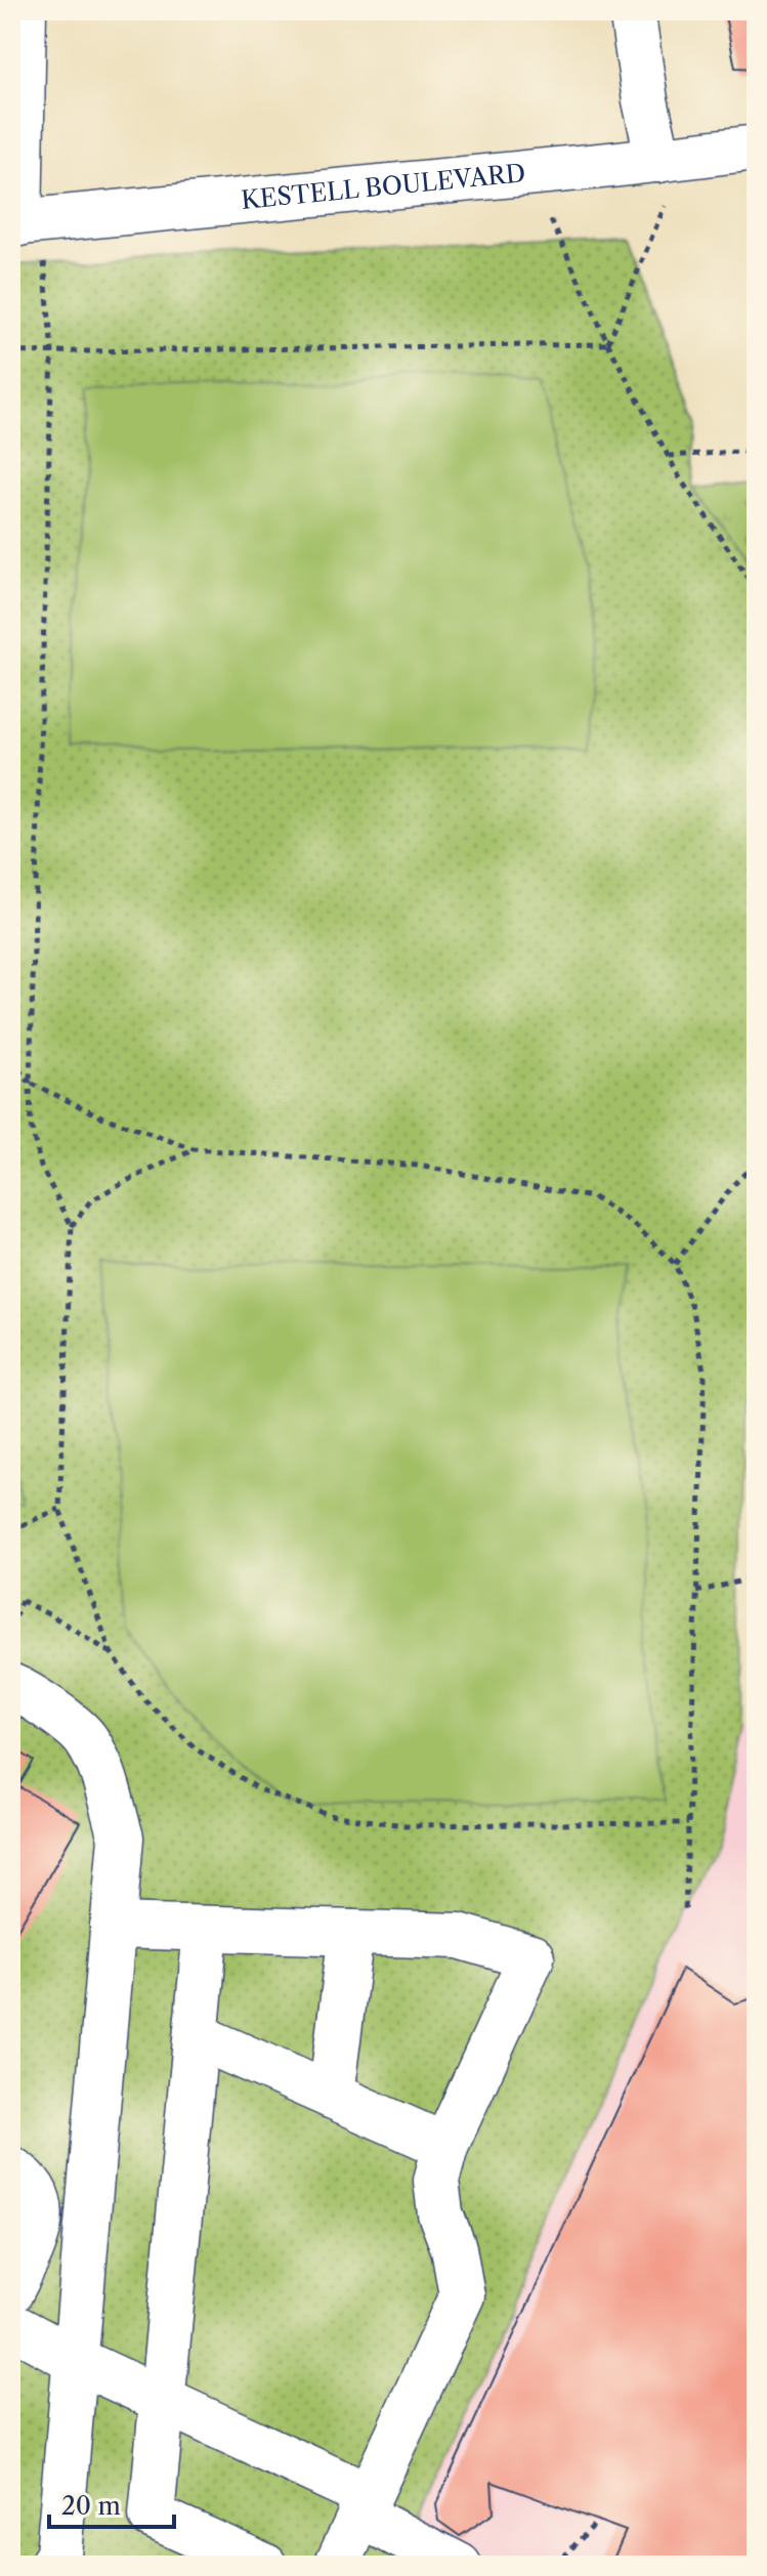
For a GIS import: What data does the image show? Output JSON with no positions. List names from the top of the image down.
{
  "streets": {
    "street": ["KESTELL BOULEVARD"]
  },
  "scale_bar": "20 m"
}
